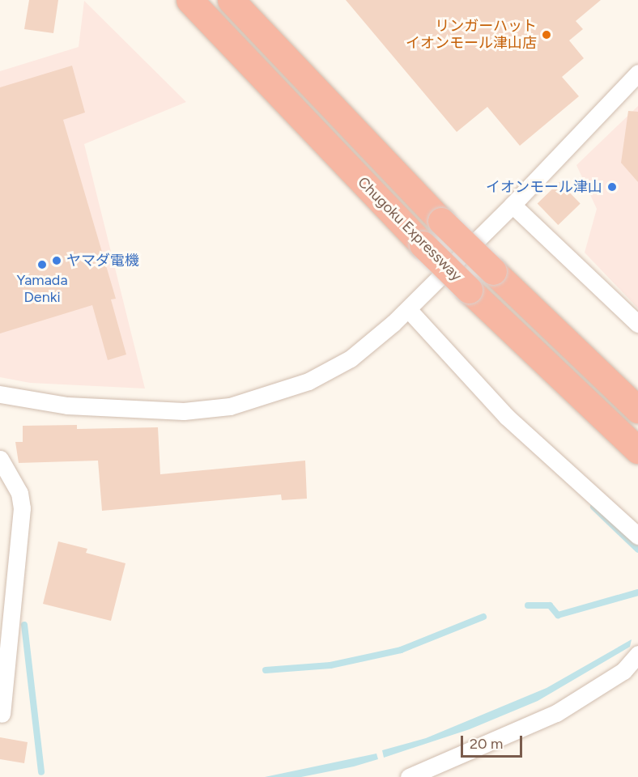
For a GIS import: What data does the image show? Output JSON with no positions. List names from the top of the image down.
{
  "streets": {
    "highway": ["Chugoku Expressway"]
  },
  "places": [
    "リンガーハット イオンモール津山店",
    "イオンモール津山",
    "ヤマダ電機",
    "Yamada Denki"
  ],
  "scale_bar": "20 m"
}
